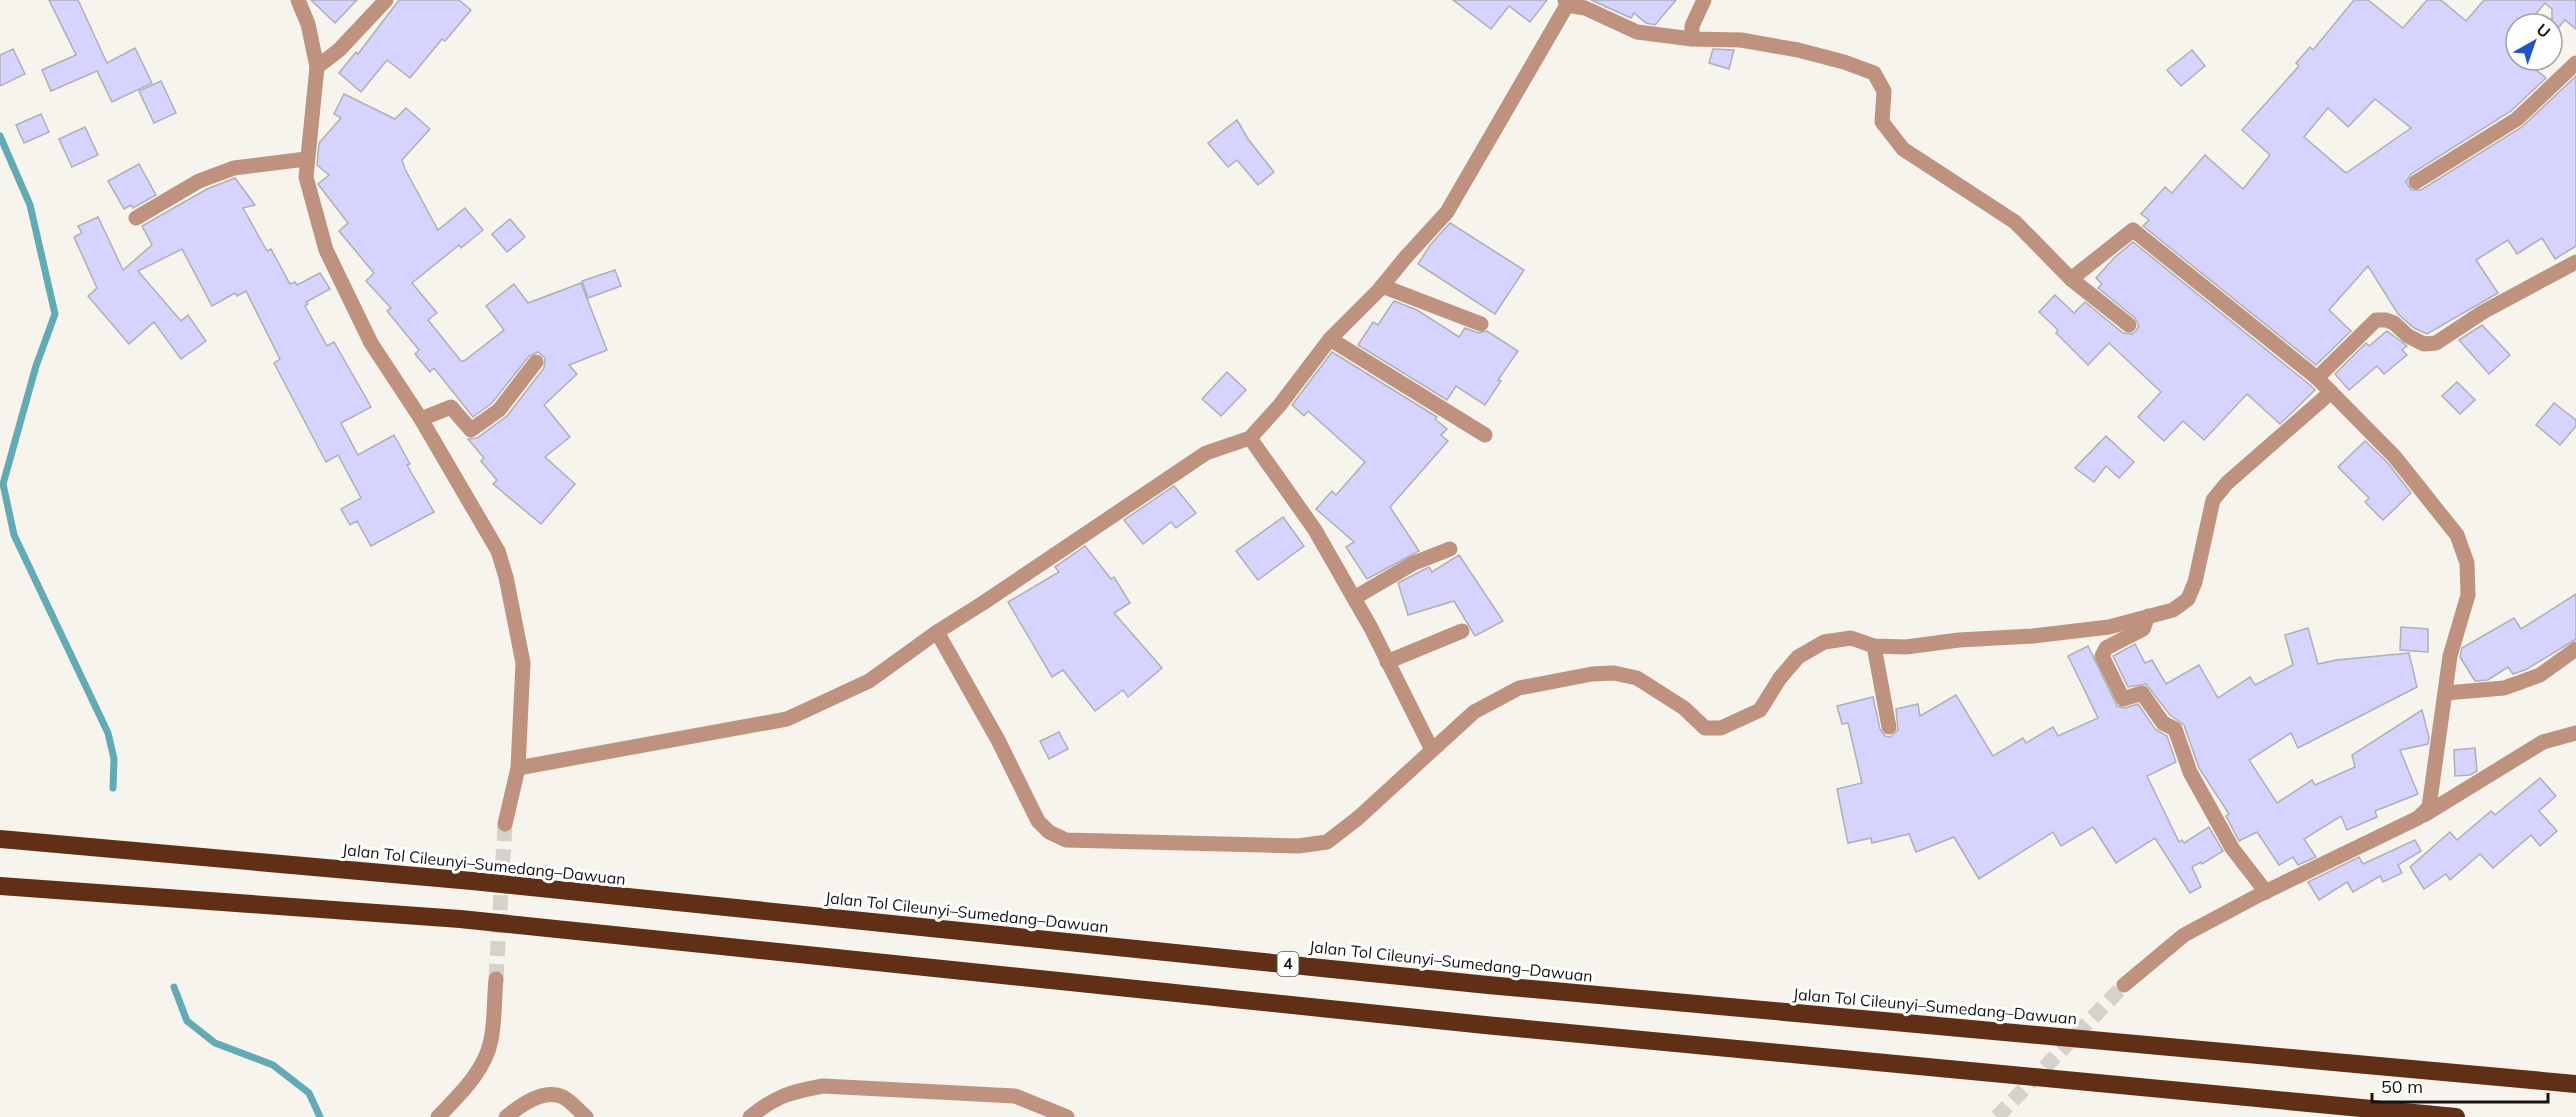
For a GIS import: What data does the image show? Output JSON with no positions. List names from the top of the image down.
{
  "streets": {
    "highway": ["Jalan Tol Cileunyi–Sumedang–Dawuan", "4"]
  },
  "scale_bar": "50 m",
  "north": "top right"
}
